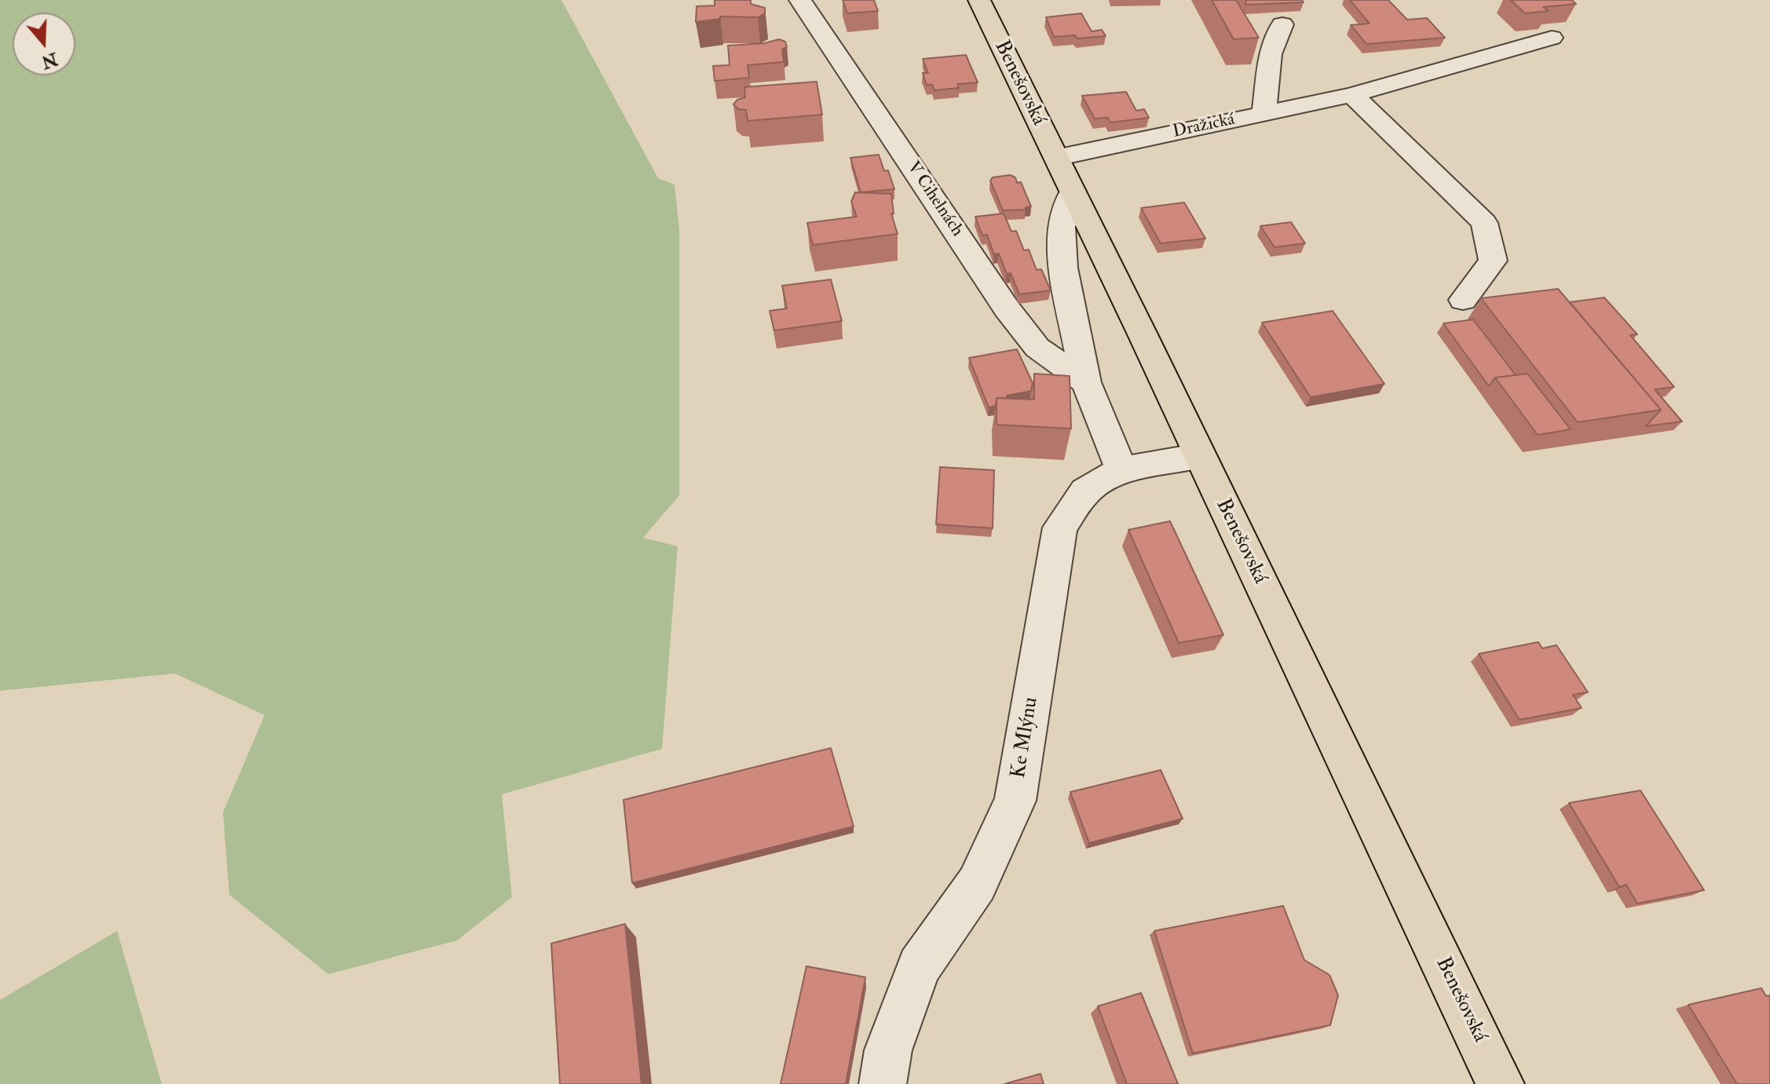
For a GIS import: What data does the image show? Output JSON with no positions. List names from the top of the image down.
{
  "streets": {
    "main road": ["Benešovská"],
    "street": ["Dražická", "V Cihelnách", "Ke Mlýnu"]
  },
  "crossings": [
    ["Benešovská", "Dražická"],
    ["Benešovská", "Ke Mlýnu"]
  ],
  "north": "bottom"
}
